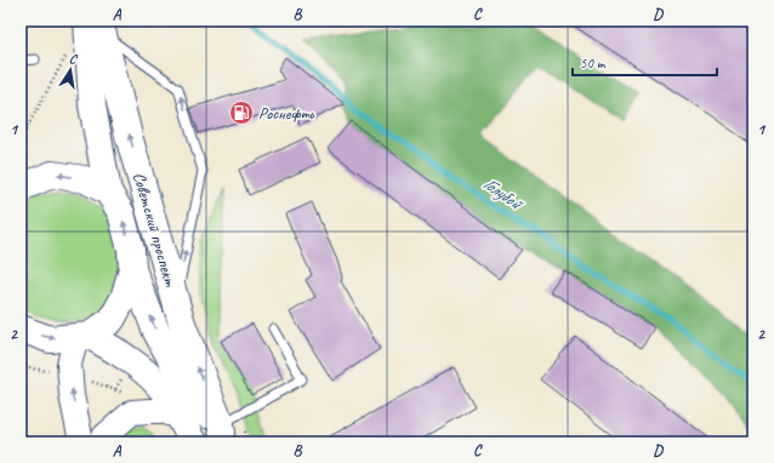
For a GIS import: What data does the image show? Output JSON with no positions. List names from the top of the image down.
{
  "streets": {
    "main road": ["Советский проспект"]
  },
  "water": ["Голубой"],
  "places": {
    "fuel station": ["Роснефть"]
  },
  "scale_bar": "50 m",
  "north": "top",
  "grid": {
    "columns": [
      "A",
      "B",
      "C",
      "D"
    ],
    "rows": ["1", "2"]
  }
}
